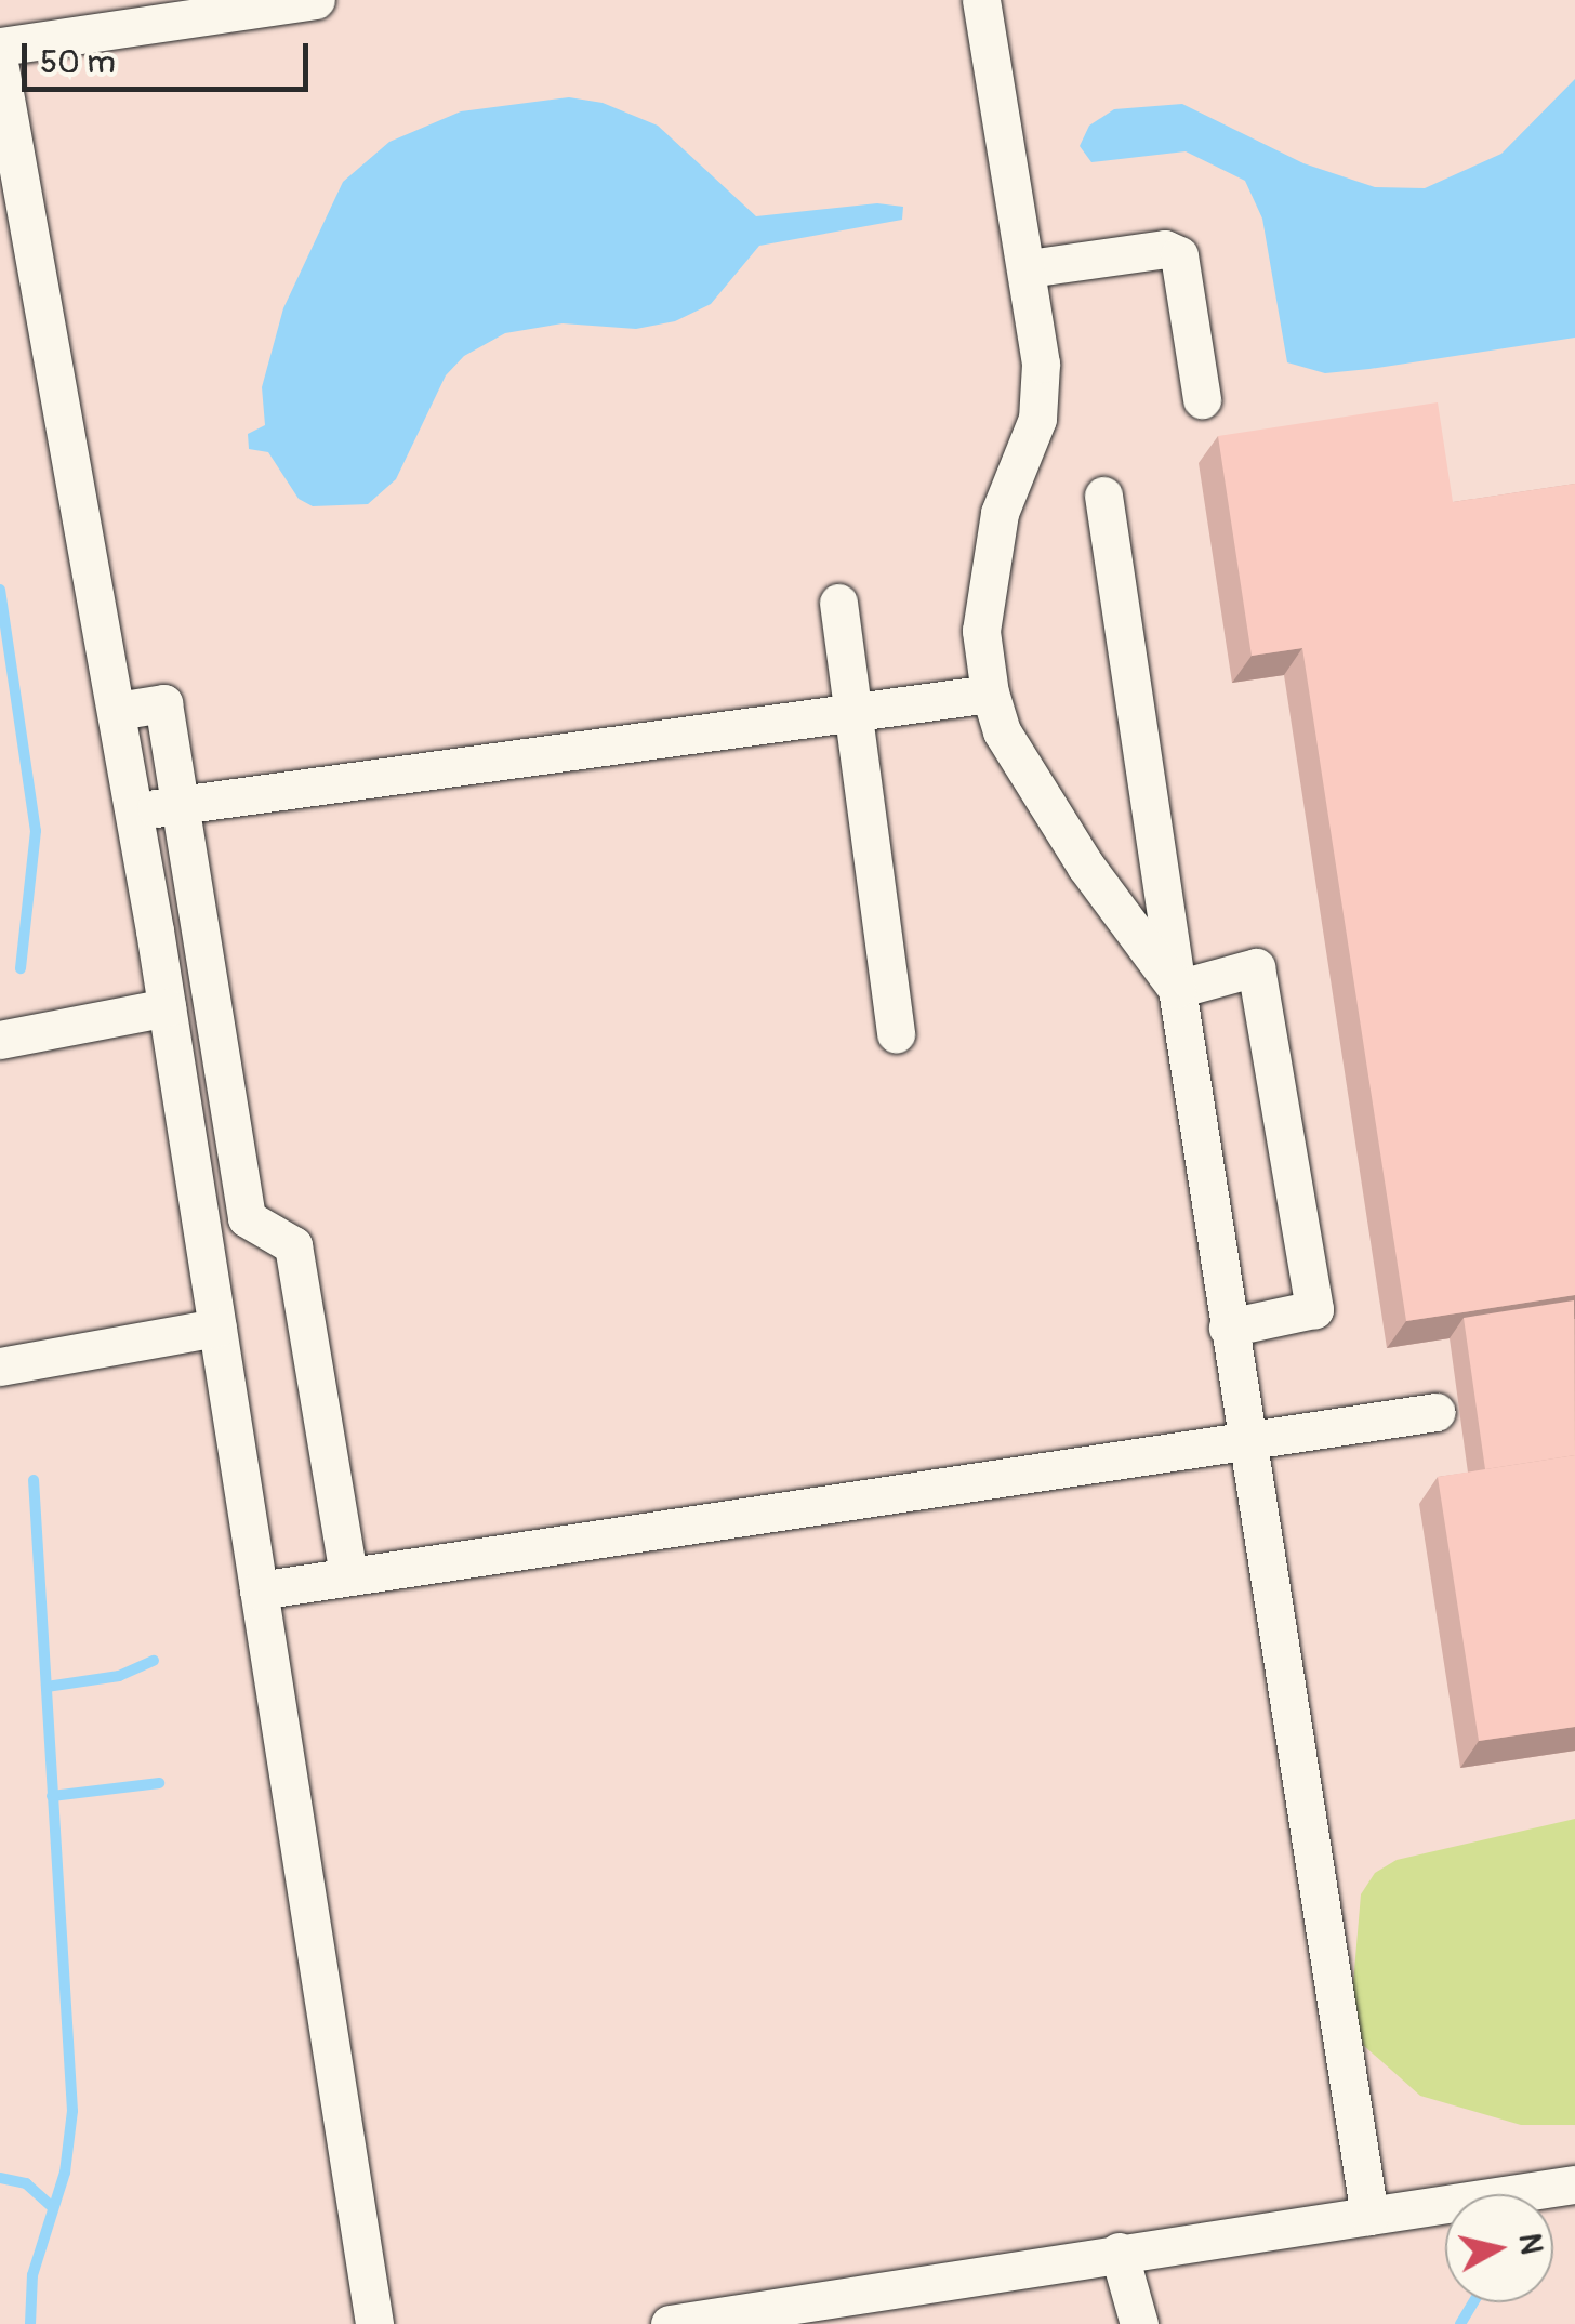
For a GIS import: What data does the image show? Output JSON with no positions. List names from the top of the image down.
{
  "scale_bar": "50 m",
  "north": "right"
}
